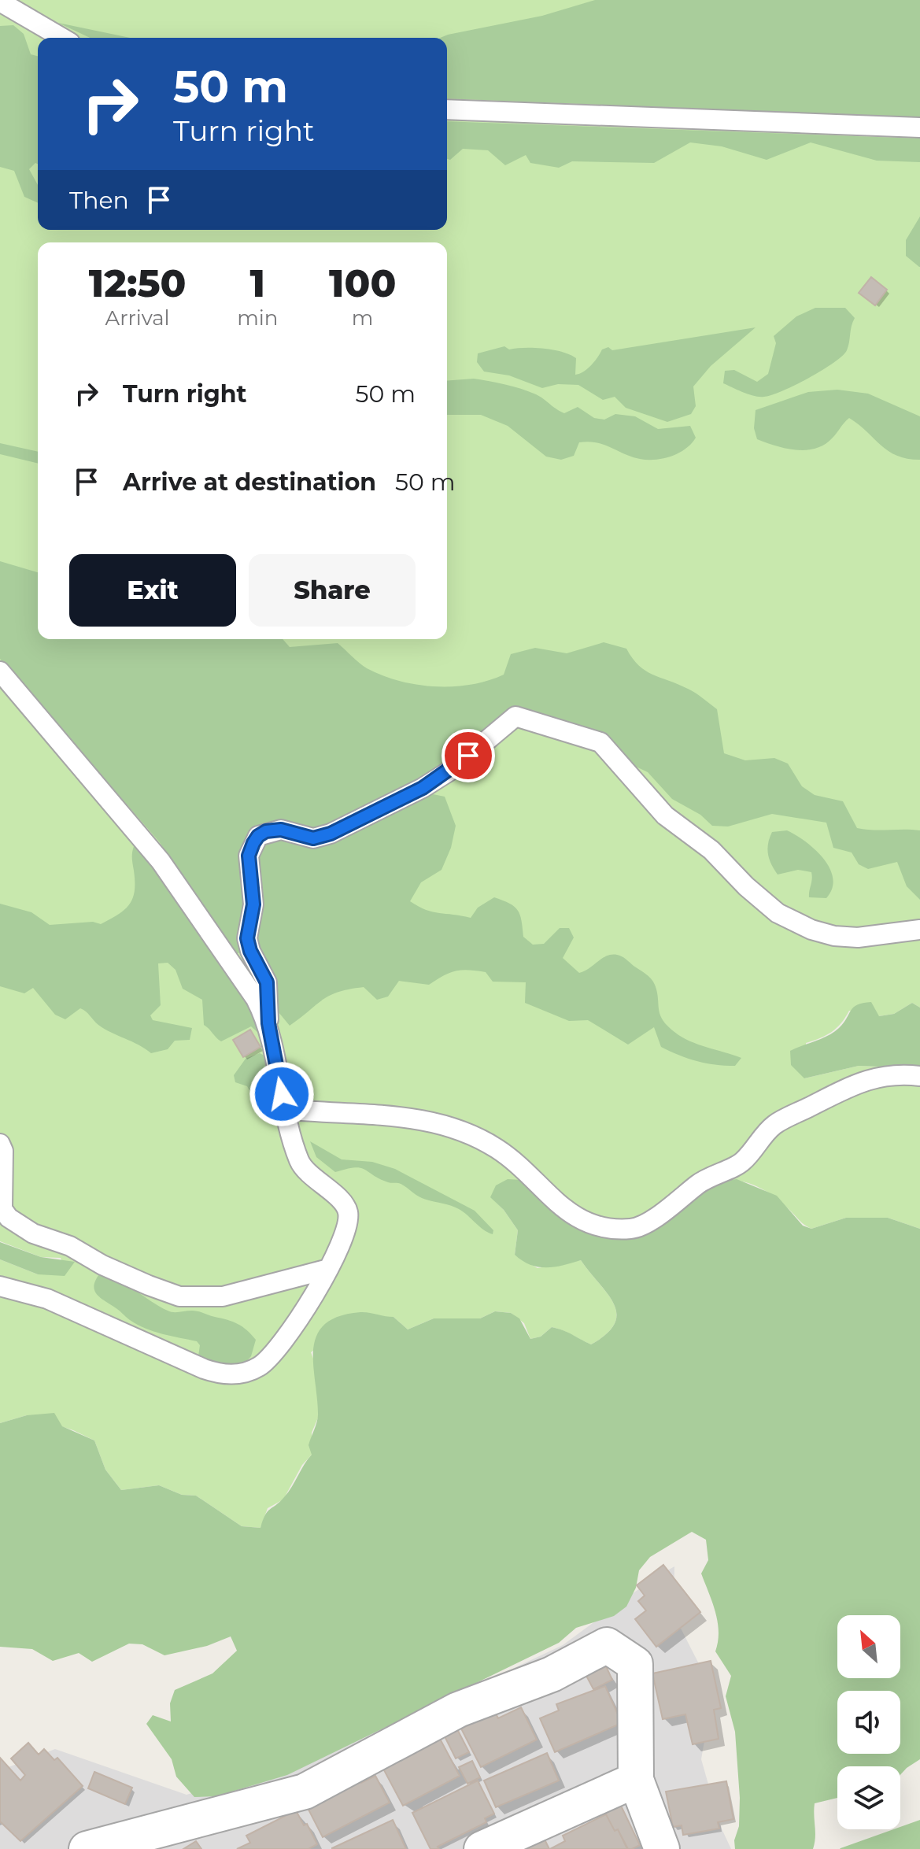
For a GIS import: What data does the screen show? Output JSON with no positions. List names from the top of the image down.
{
  "north": "top left",
  "page": {
    "turn": ["50 m", "Turn right"],
    "then": "Then",
    "eta": [
      "12:50",
      "Arrival",
      "1",
      "min",
      "100",
      "m"
    ],
    "list": [
      {
        "name": "Turn right",
        "value": "50 m"
      },
      {
        "name": "Arrive at destination",
        "value": "50 m"
      }
    ],
    "buttons": ["Exit", "Share"]
  }
}
